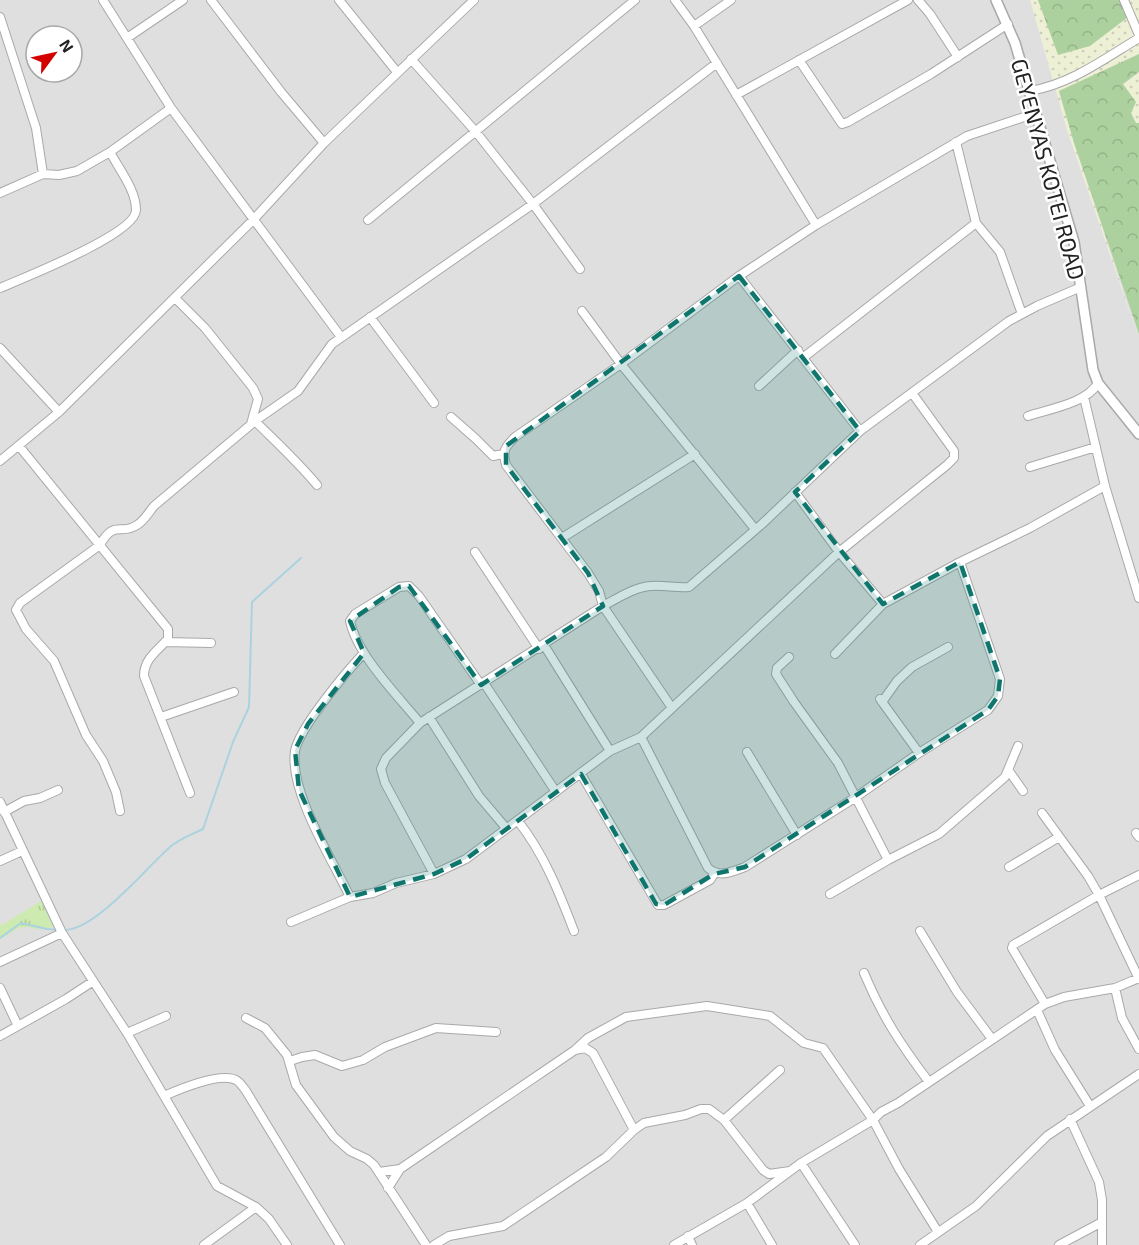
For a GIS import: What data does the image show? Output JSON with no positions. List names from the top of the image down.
{
  "streets": {
    "street": ["GEYENYAS KOTEI ROAD"]
  },
  "north": "top right"
}
